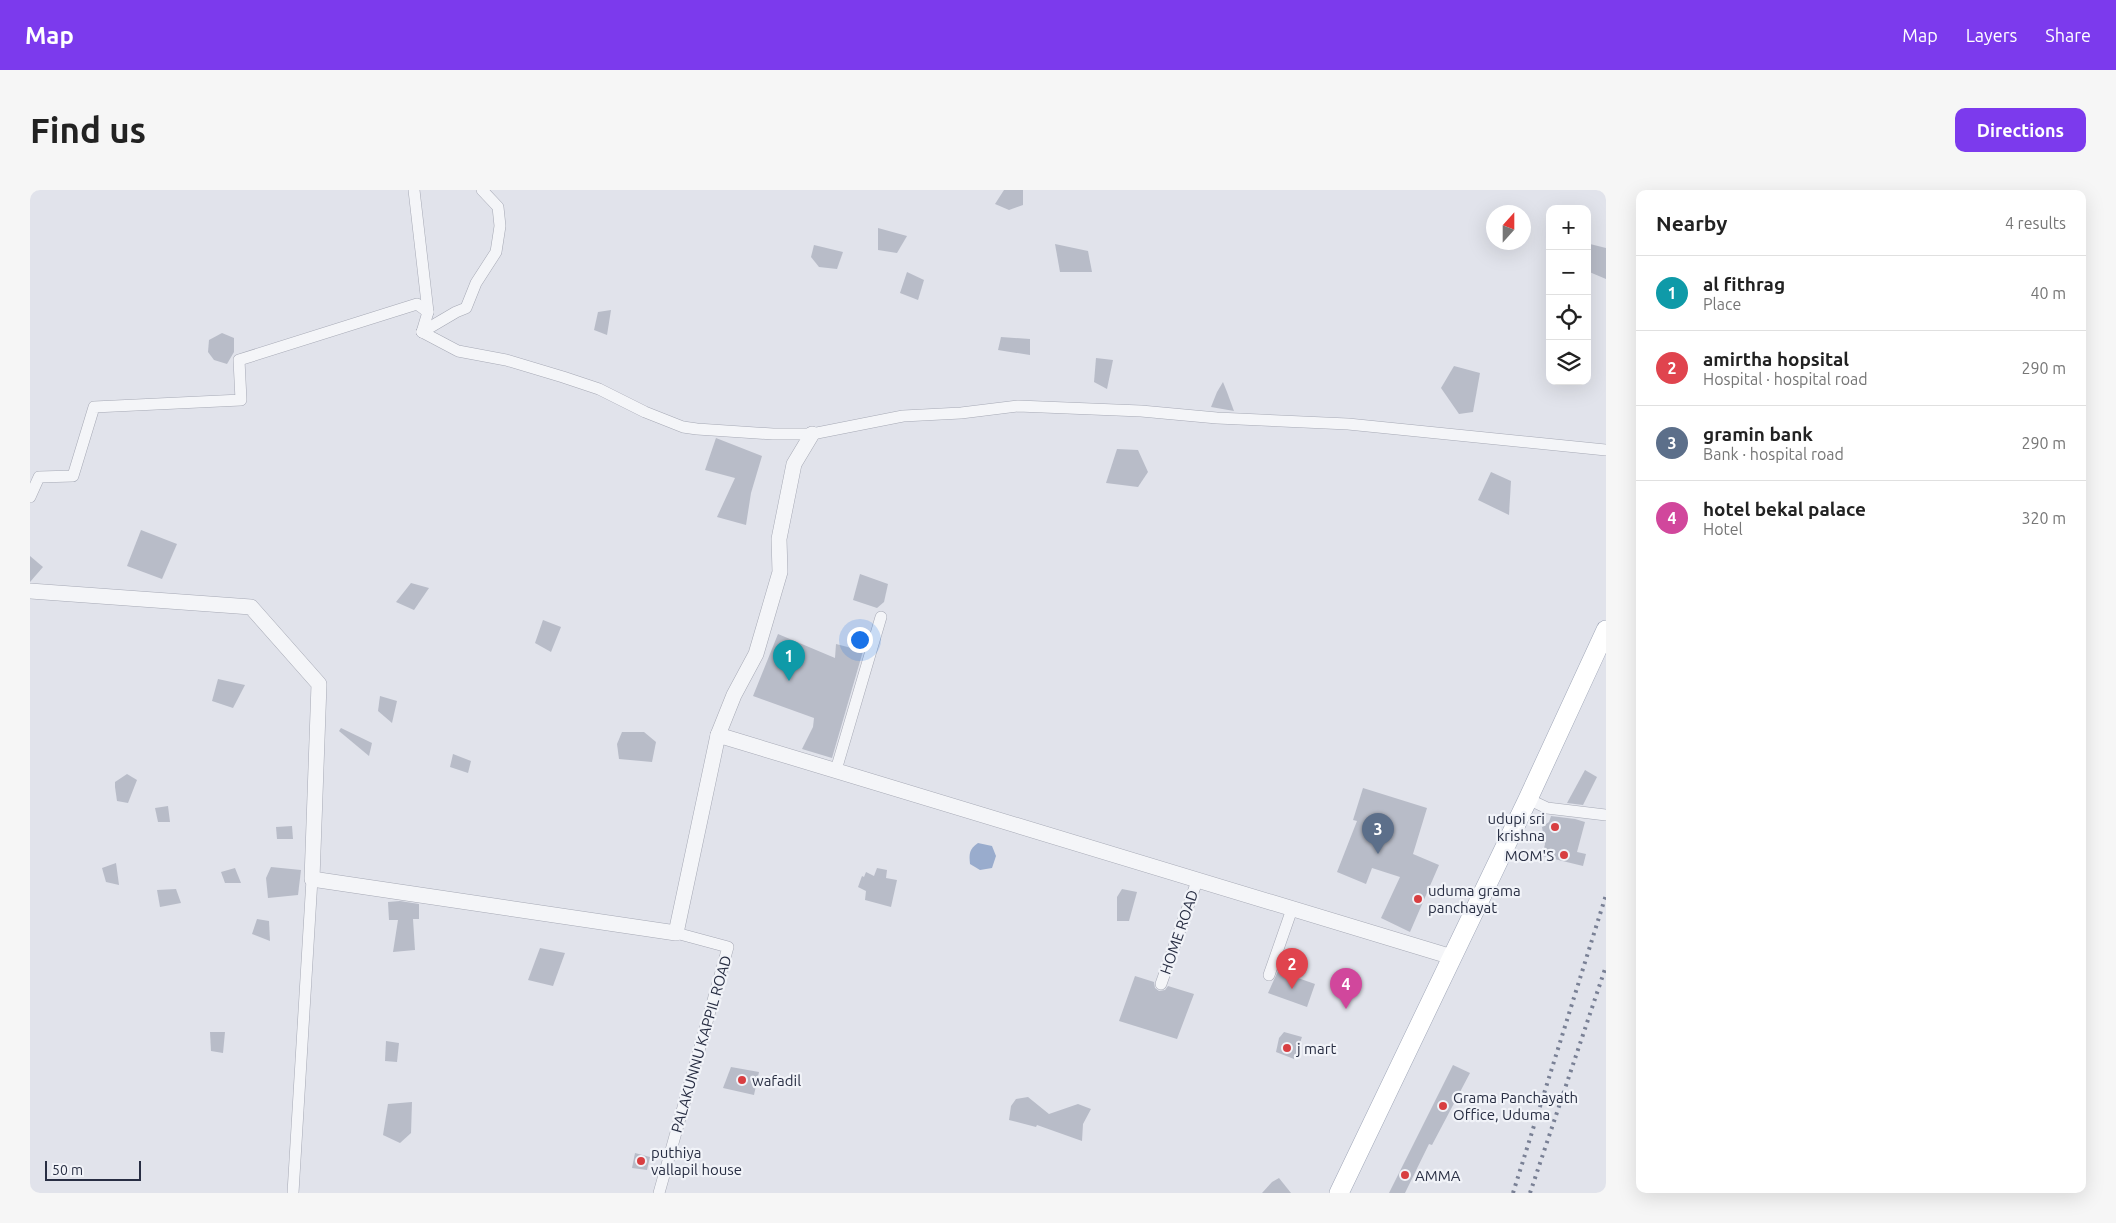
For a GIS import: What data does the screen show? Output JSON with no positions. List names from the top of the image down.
{
  "streets": {
    "street": ["HOME ROAD", "PALAKUNNU KAPPIL ROAD"]
  },
  "places": [
    "udupi sri krishna",
    "MOM'S",
    "uduma grama panchayat",
    "j mart",
    "wafadil",
    "Grama Panchayath Office, Uduma",
    "puthiya vallapil house",
    "AMMA"
  ],
  "scale_bar": "50 m",
  "north": "top",
  "page": {
    "header": "Map",
    "nav": ["Map", "Layers", "Share"],
    "buttons": "Directions",
    "title": "Find us",
    "heading": ["Nearby", "4 results"],
    "map_buttons": ["+", "−"],
    "list": [
      {
        "mark": "1",
        "name": "al fithrag",
        "note": "Place",
        "value": "40 m"
      },
      {
        "mark": "2",
        "name": "amirtha hopsital",
        "note": "Hospital · hospital road",
        "value": "290 m"
      },
      {
        "mark": "3",
        "name": "gramin bank",
        "note": "Bank · hospital road",
        "value": "290 m"
      },
      {
        "mark": "4",
        "name": "hotel bekal palace",
        "note": "Hotel",
        "value": "320 m"
      }
    ],
    "pins": [
      "1",
      "3",
      "2",
      "4"
    ],
    "scale": "50 m"
  }
}
